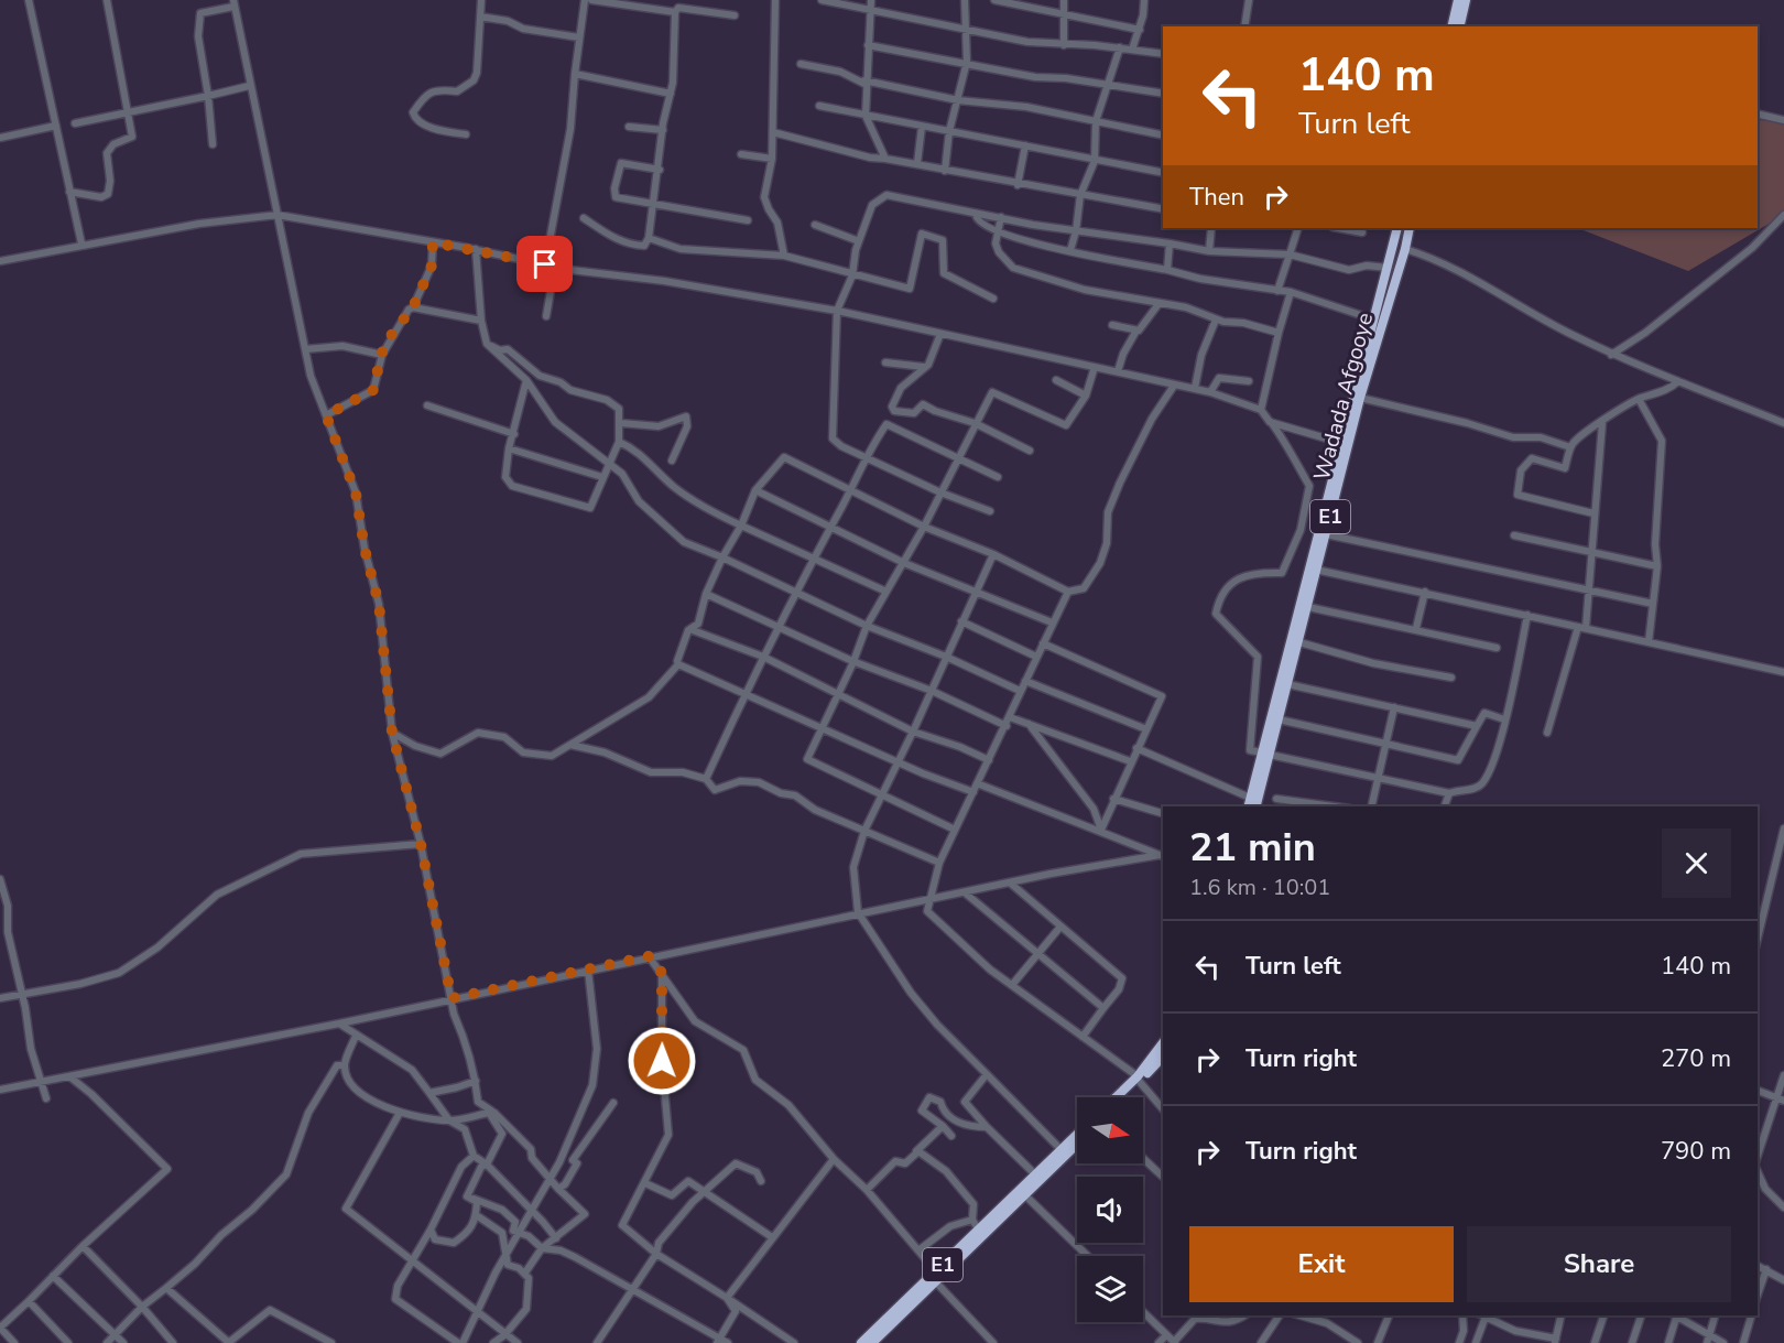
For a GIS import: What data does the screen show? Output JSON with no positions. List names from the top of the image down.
{
  "streets": {
    "highway": ["Wadada Afgooye", "E1"]
  },
  "north": "right",
  "page": {
    "turn": ["140 m", "Turn left"],
    "then": "Then",
    "heading": ["21 min", "1.6 km · 10:01"],
    "list": [
      {
        "name": "Turn left",
        "value": "140 m"
      },
      {
        "name": "Turn right",
        "value": "270 m"
      },
      {
        "name": "Turn right",
        "value": "790 m"
      }
    ],
    "buttons": ["Exit", "Share"]
  }
}
